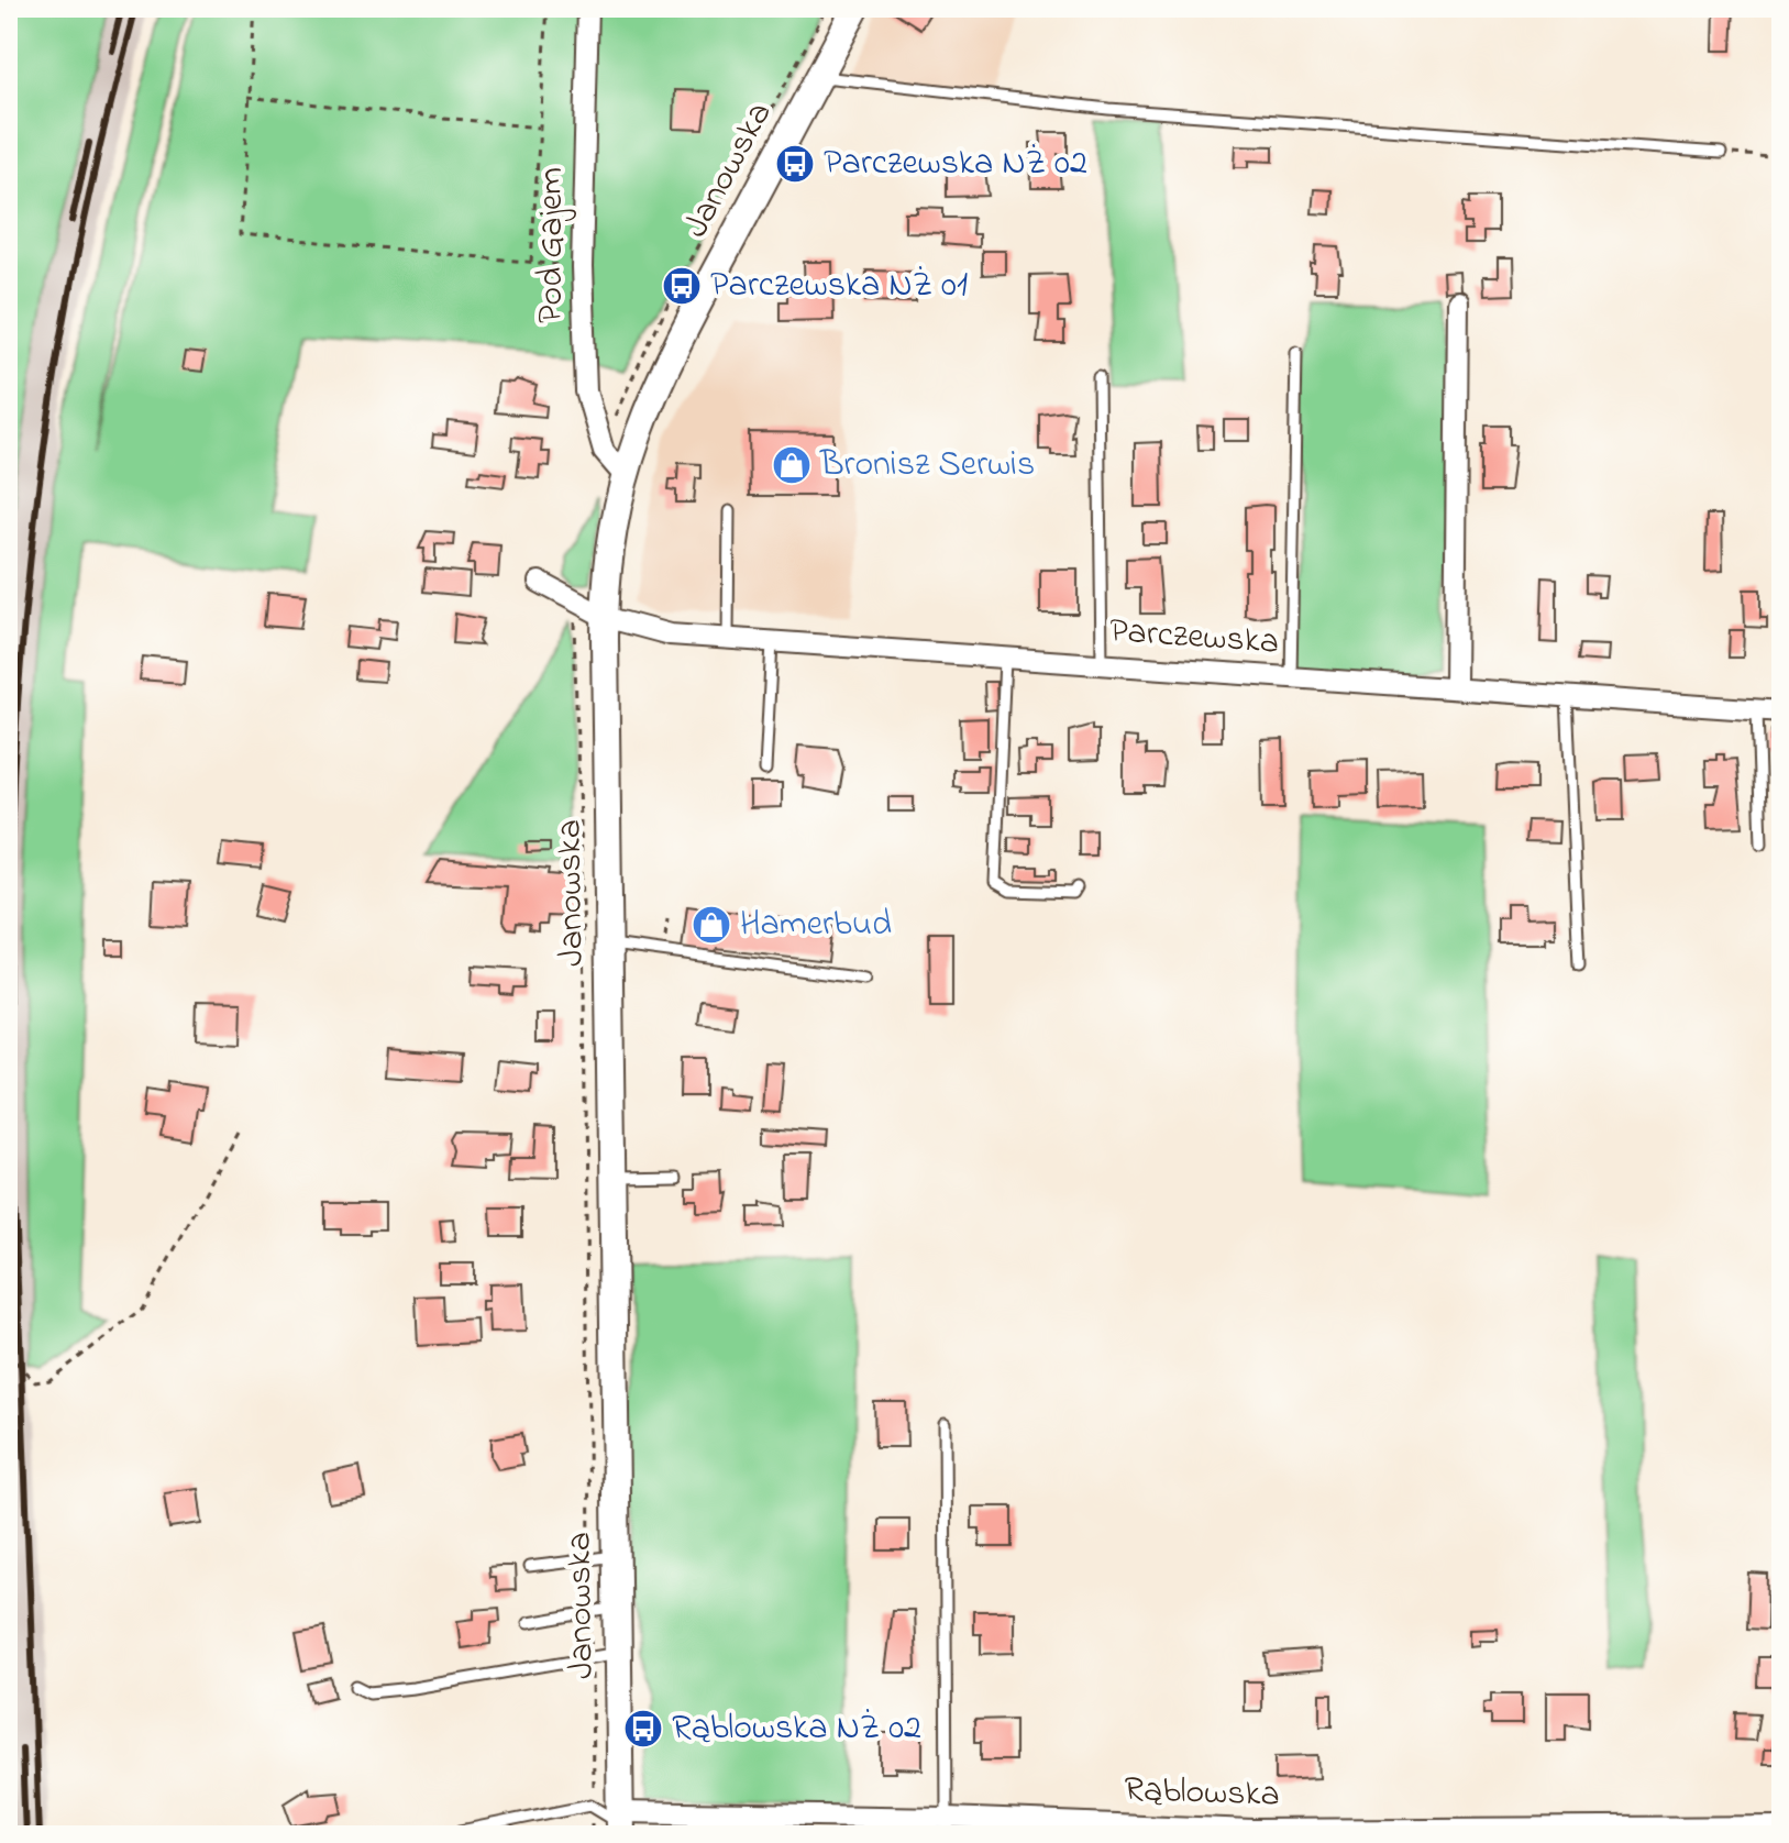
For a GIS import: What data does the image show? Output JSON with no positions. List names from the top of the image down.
{
  "streets": {
    "street": [
      "Janowska",
      "Pod Gajem",
      "Parczewska",
      "Rąblowska"
    ]
  },
  "crossings": [
    ["Janowska", "Pod Gajem"],
    ["Janowska", "Parczewska"],
    ["Janowska", "Rąblowska"]
  ],
  "places": {
    "bus stop": ["Parczewska NŻ 02", "Parczewska NŻ 01", "Rąblowska NŻ 02"],
    "shop": ["Bronisz Serwis", "Hamerbud"]
  }
}
